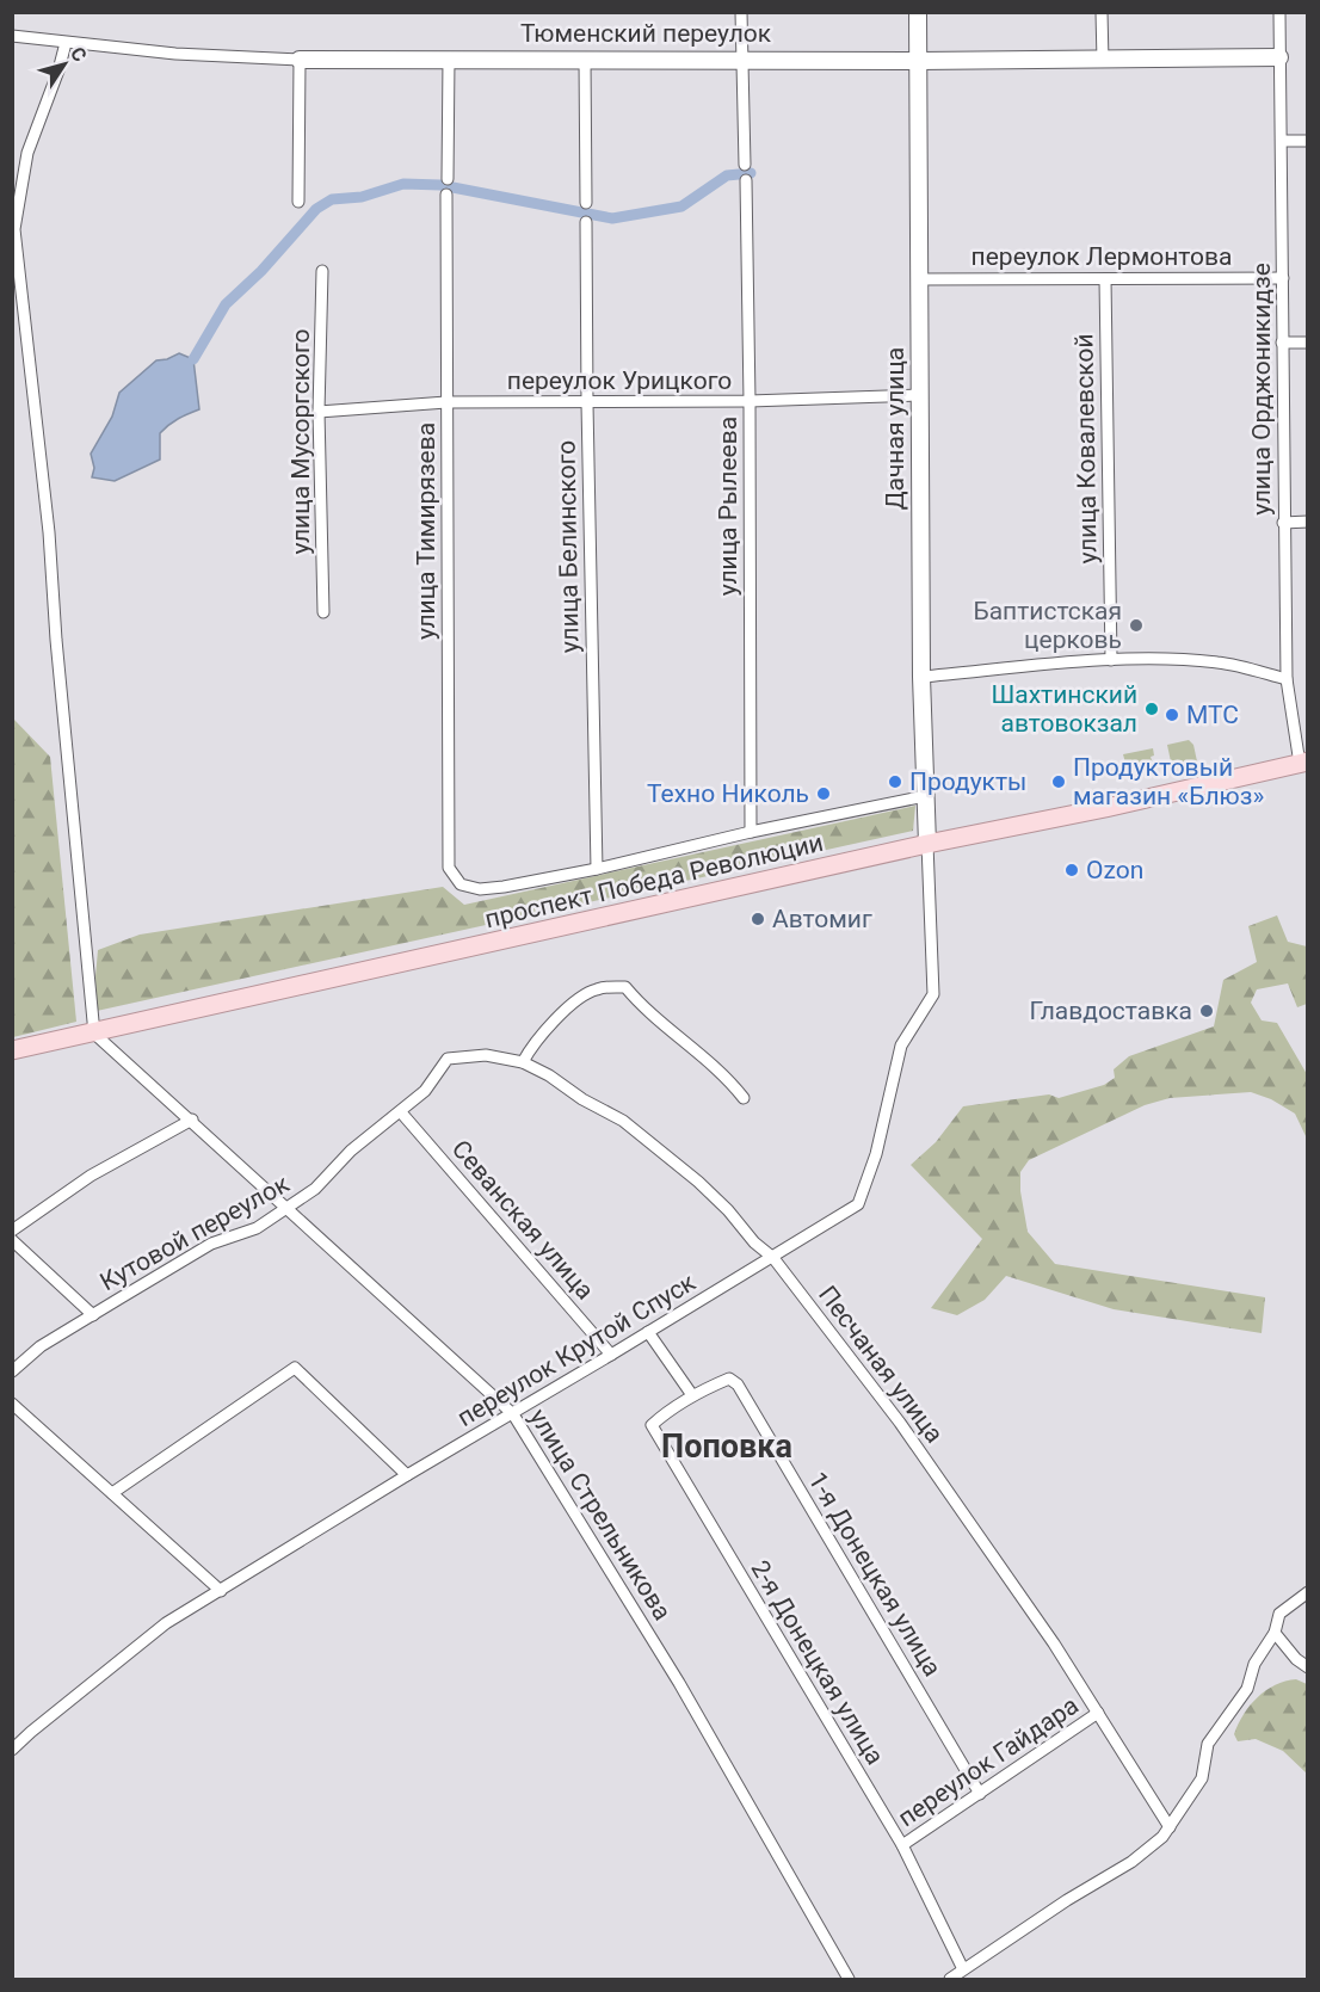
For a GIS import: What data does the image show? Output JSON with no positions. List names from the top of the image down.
{
  "streets": {
    "main road": ["проспект Победа Революции"],
    "street": [
      "Тюменский переулок",
      "переулок Лермонтова",
      "переулок Урицкого",
      "улица Орджоникидзе",
      "Дачная улица",
      "улица Мусоргского",
      "улица Ковалевской",
      "улица Рылеева",
      "улица Тимирязева",
      "улица Белинского",
      "Севанская улица",
      "Кутовой переулок",
      "переулок Крутой Спуск",
      "Песчаная улица",
      "улица Стрельникова",
      "1-я Донецкая улица",
      "2-я Донецкая улица",
      "переулок Гайдара"
    ]
  },
  "crossings": [
    ["Тюменский переулок", "улица Орджоникидзе"],
    ["Тюменский переулок", "Дачная улица"],
    ["переулок Лермонтова", "улица Орджоникидзе"],
    ["переулок Лермонтова", "Дачная улица"],
    ["переулок Лермонтова", "улица Ковалевской"],
    ["переулок Урицкого", "Дачная улица"],
    ["переулок Урицкого", "улица Мусоргского"],
    ["переулок Урицкого", "улица Рылеева"],
    ["переулок Урицкого", "улица Тимирязева"],
    ["переулок Урицкого", "улица Белинского"],
    ["улица Орджоникидзе", "проспект Победа Революции"],
    ["Дачная улица", "проспект Победа Революции"],
    ["Дачная улица", "переулок Крутой Спуск"],
    ["улица Тимирязева", "улица Белинского"],
    ["проспект Победа Революции", "переулок Крутой Спуск"],
    ["проспект Победа Революции", "улица Стрельникова"],
    ["Севанская улица", "Кутовой переулок"],
    ["Севанская улица", "переулок Крутой Спуск"],
    ["Кутовой переулок", "Песчаная улица"],
    ["Кутовой переулок", "улица Стрельникова"],
    ["переулок Крутой Спуск", "Песчаная улица"],
    ["переулок Крутой Спуск", "улица Стрельникова"],
    ["Песчаная улица", "переулок Гайдара"],
    ["1-я Донецкая улица", "2-я Донецкая улица"],
    ["1-я Донецкая улица", "переулок Гайдара"],
    ["2-я Донецкая улица", "переулок Гайдара"]
  ],
  "districts": ["Поповка"],
  "places": [
    "Баптистская церковь",
    "Шахтинский автовокзал",
    "МТС",
    "Продукты",
    "Продуктовый магазин «Блюз»",
    "Техно Николь",
    "Ozon",
    "Автомиг",
    "Главдоставка"
  ],
  "north": "top right"
}
